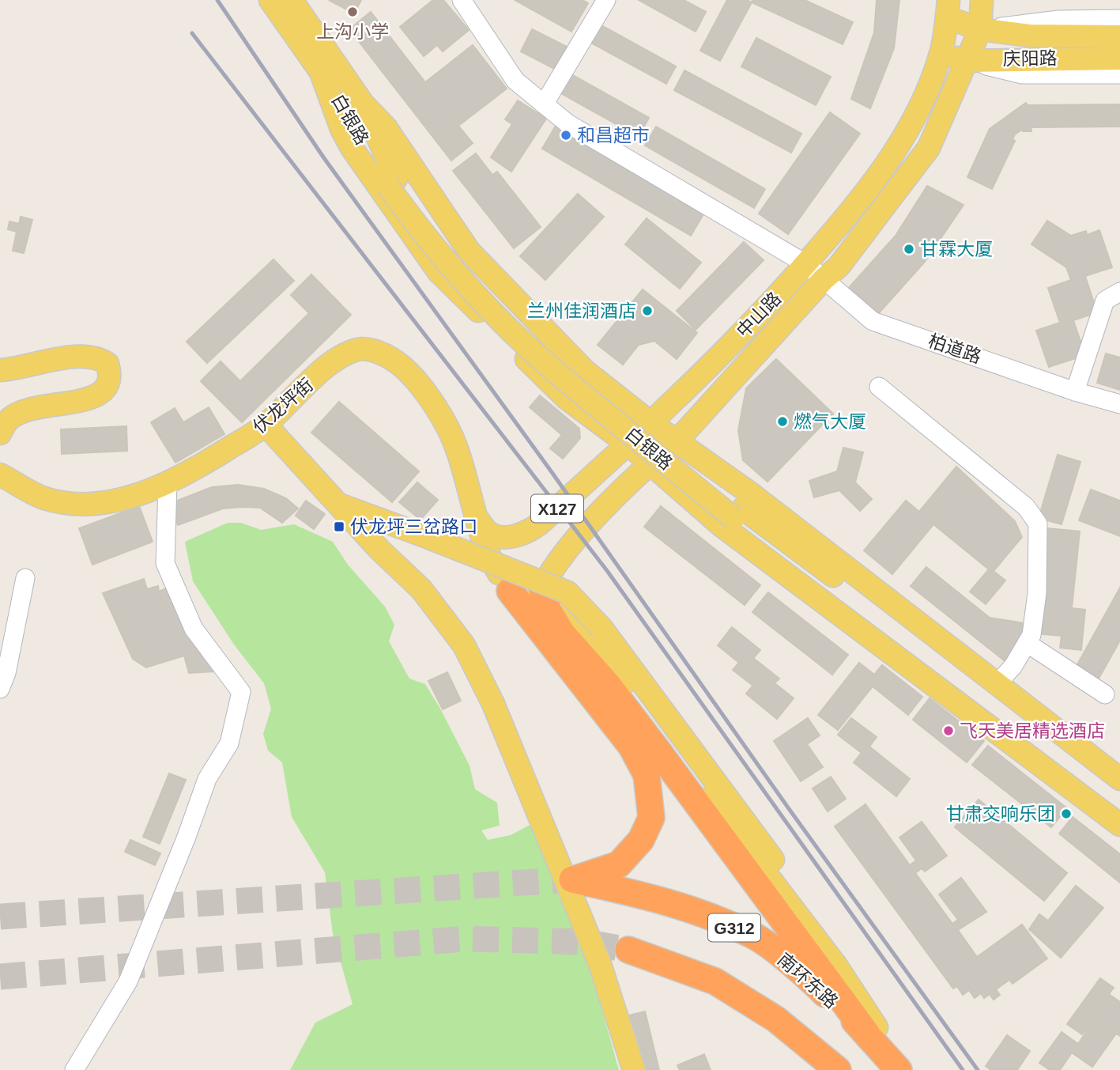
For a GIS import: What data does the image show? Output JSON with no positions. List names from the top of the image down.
{
  "streets": {
    "highway": ["G312", "南环东路"],
    "main road": [
      "庆阳路",
      "白银路",
      "中山路",
      "伏龙坪街",
      "X127"
    ],
    "street": ["柏道路"]
  },
  "crossings": [
    ["庆阳路", "中山路"],
    ["中山路", "柏道路"],
    ["中山路", "伏龙坪街"],
    ["中山路", "南环东路"],
    ["伏龙坪街", "南环东路"]
  ],
  "places": {
    "other": [
      "上沟小学",
      "和昌超市",
      "甘霖大厦",
      "兰州佳润酒店",
      "燃气大厦",
      "飞天美居精选酒店",
      "甘肃交响乐团"
    ],
    "transit": ["伏龙坪三岔路口"]
  }
}
